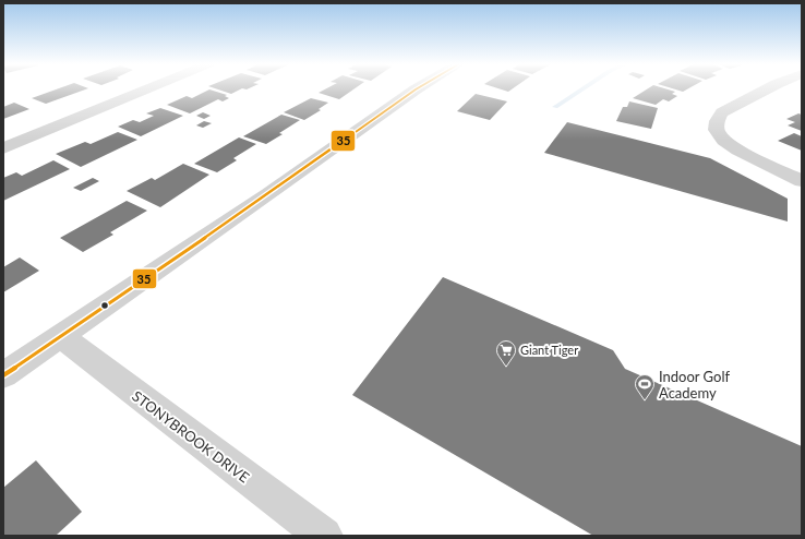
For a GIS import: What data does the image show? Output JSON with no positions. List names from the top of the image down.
{
  "streets": {
    "street": ["STONYBROOK DRIVE"]
  },
  "places": {
    "supermarket": ["Giant Tiger"],
    "sports": ["Indoor Golf Academy"]
  },
  "lines": ["transit line 35"]
}
